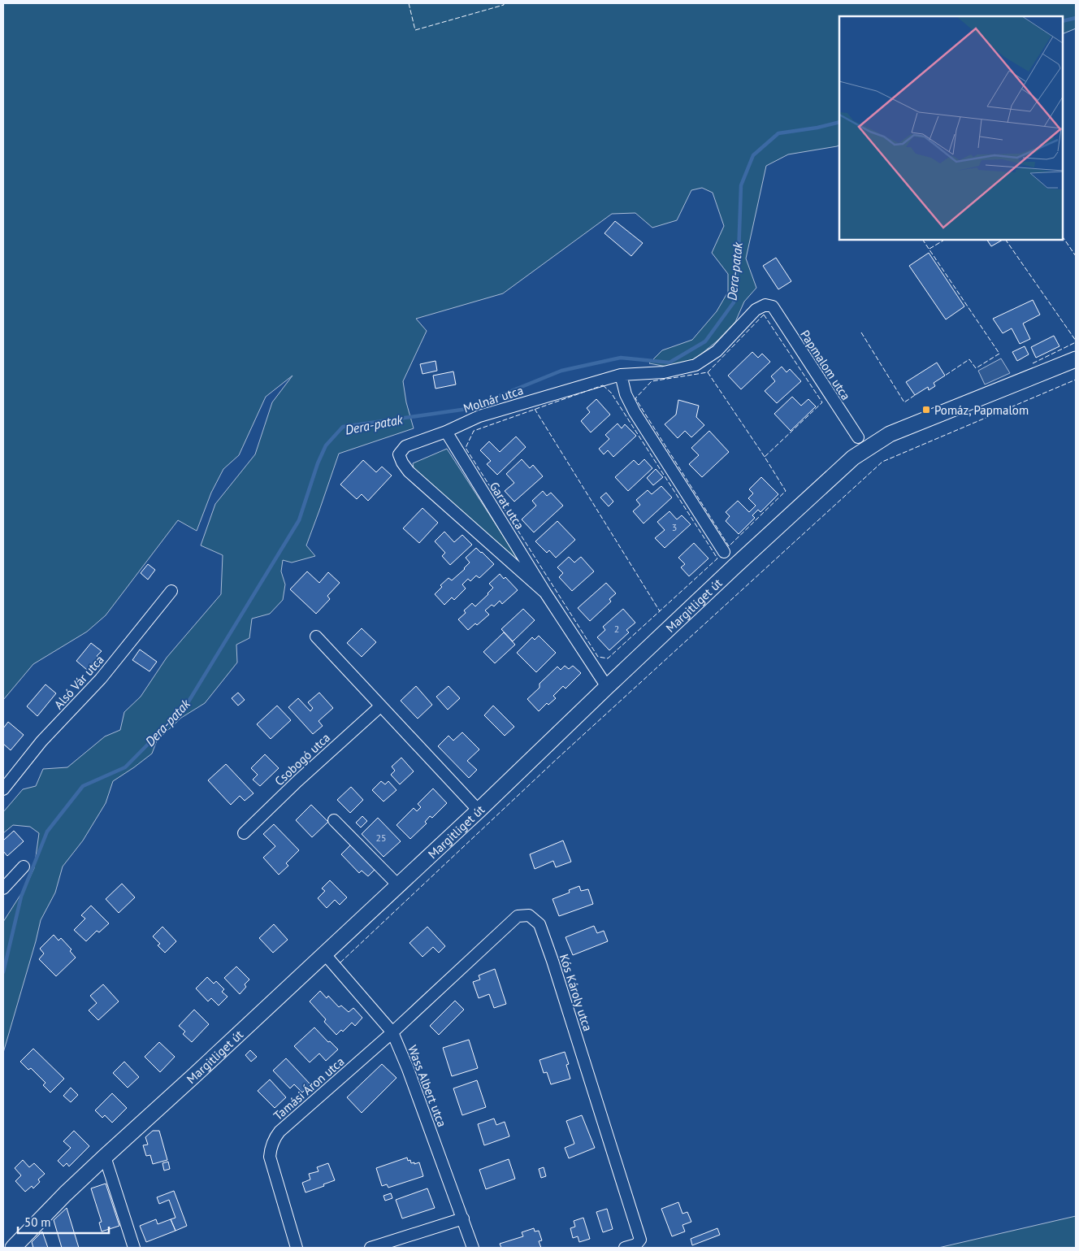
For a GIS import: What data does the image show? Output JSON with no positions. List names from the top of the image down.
{
  "streets": {
    "main road": ["Margitliget út"],
    "street": [
      "Papmalom utca",
      "Molnár utca",
      "Garat utca",
      "Alsó Vár utca",
      "Csobogó utca",
      "Kós Károly utca",
      "Wass Albert utca",
      "Tamási Áron utca"
    ]
  },
  "crossings": [
    ["Papmalom utca", "Molnár utca"],
    ["Molnár utca", "Garat utca"],
    ["Garat utca", "Margitliget út"],
    ["Margitliget út", "Wass Albert utca"],
    ["Kós Károly utca", "Wass Albert utca"],
    ["Kós Károly utca", "Tamási Áron utca"],
    ["Wass Albert utca", "Tamási Áron utca"]
  ],
  "water": ["Dera-patak"],
  "places": {
    "transit": ["Pomáz, Papmalom"]
  },
  "house_numbers": ["3", "2", "25"],
  "scale_bar": "50 m"
}
